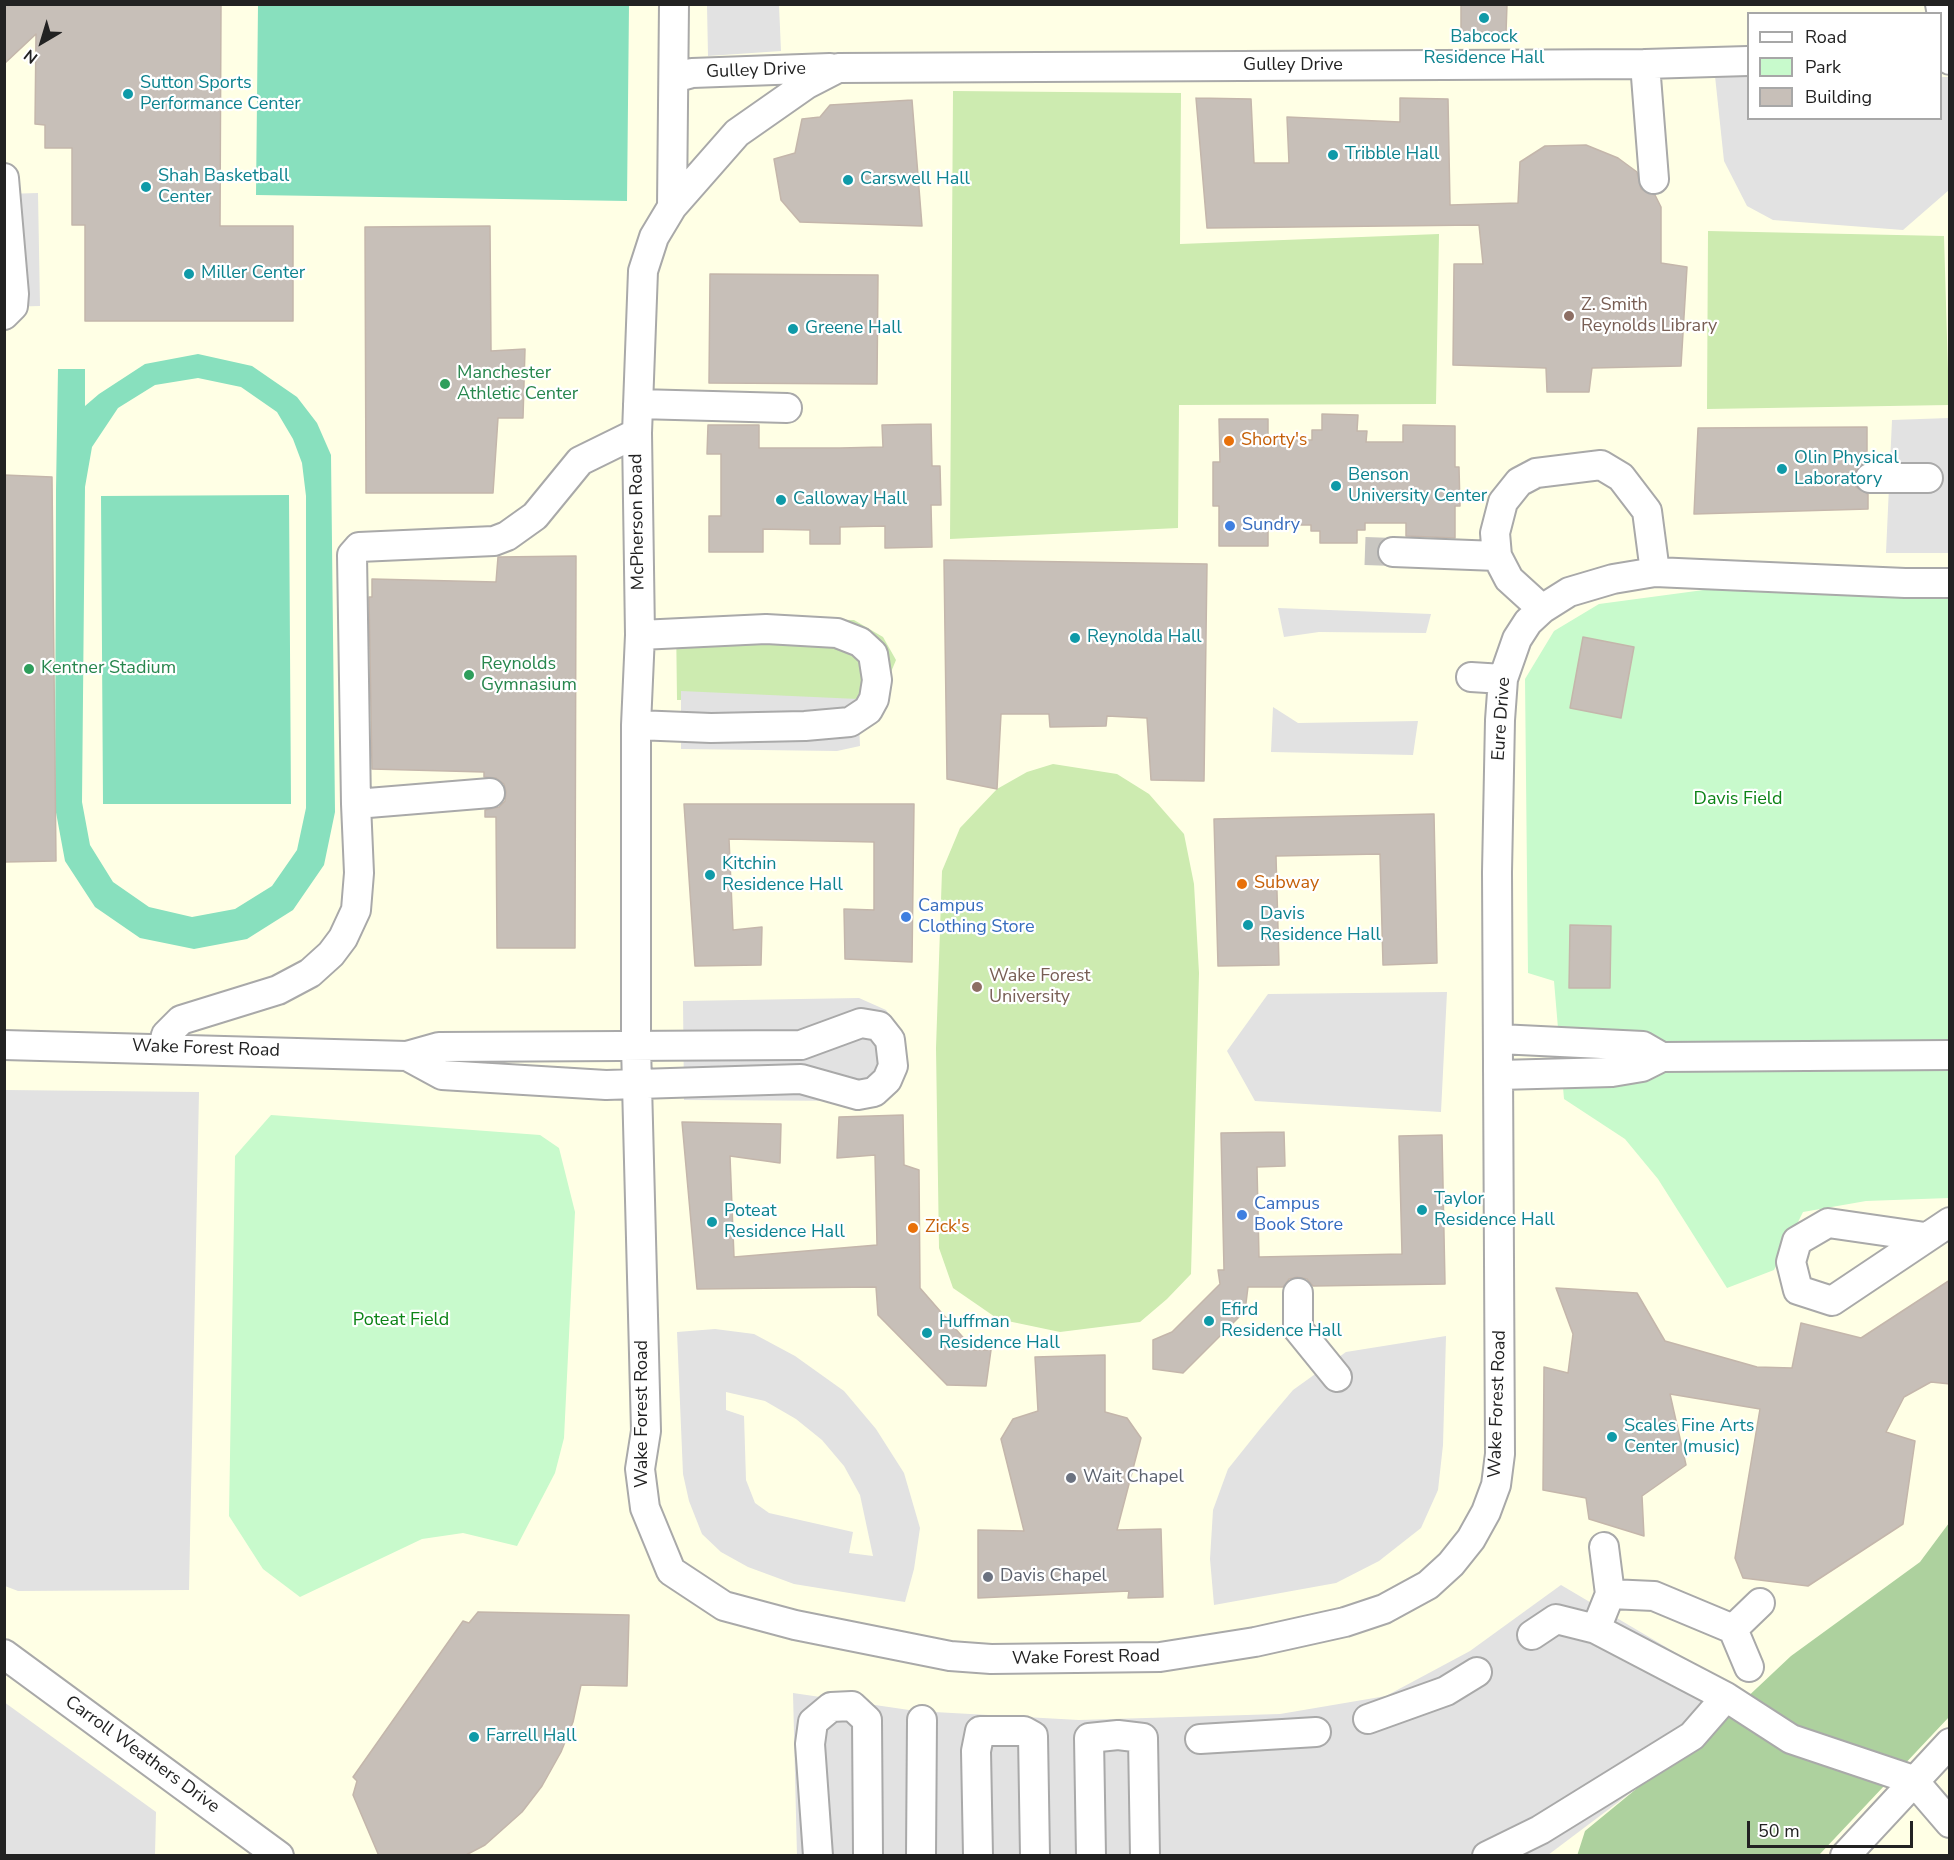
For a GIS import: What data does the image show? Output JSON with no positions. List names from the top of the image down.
{
  "streets": {
    "street": [
      "Gulley Drive",
      "McPherson Road",
      "Eure Drive",
      "Wake Forest Road",
      "Carroll Weathers Drive"
    ]
  },
  "crossings": [
    ["Gulley Drive", "McPherson Road"],
    ["McPherson Road", "Wake Forest Road"],
    ["Eure Drive", "Wake Forest Road"]
  ],
  "parks": ["Davis Field", "Poteat Field"],
  "places": [
    "Babcock Residence Hall",
    "Sutton Sports Performance Center",
    "Tribble Hall",
    "Carswell Hall",
    "Shah Basketball Center",
    "Miller Center",
    "Z. Smith Reynolds Library",
    "Greene Hall",
    "Manchester Athletic Center",
    "Shorty's",
    "Olin Physical Laboratory",
    "Benson University Center",
    "Calloway Hall",
    "Sundry",
    "Reynolda Hall",
    "Kentner Stadium",
    "Reynolds Gymnasium",
    "Kitchin Residence Hall",
    "Subway",
    "Campus Clothing Store",
    "Davis Residence Hall",
    "Wake Forest University",
    "Taylor Residence Hall",
    "Campus Book Store",
    "Poteat Residence Hall",
    "Zick's",
    "Efird Residence Hall",
    "Huffman Residence Hall",
    "Scales Fine Arts Center (music)",
    "Wait Chapel",
    "Davis Chapel",
    "Farrell Hall"
  ],
  "legend": ["Road", "Park", "Building"],
  "scale_bar": "50 m",
  "north": "bottom left"
}
